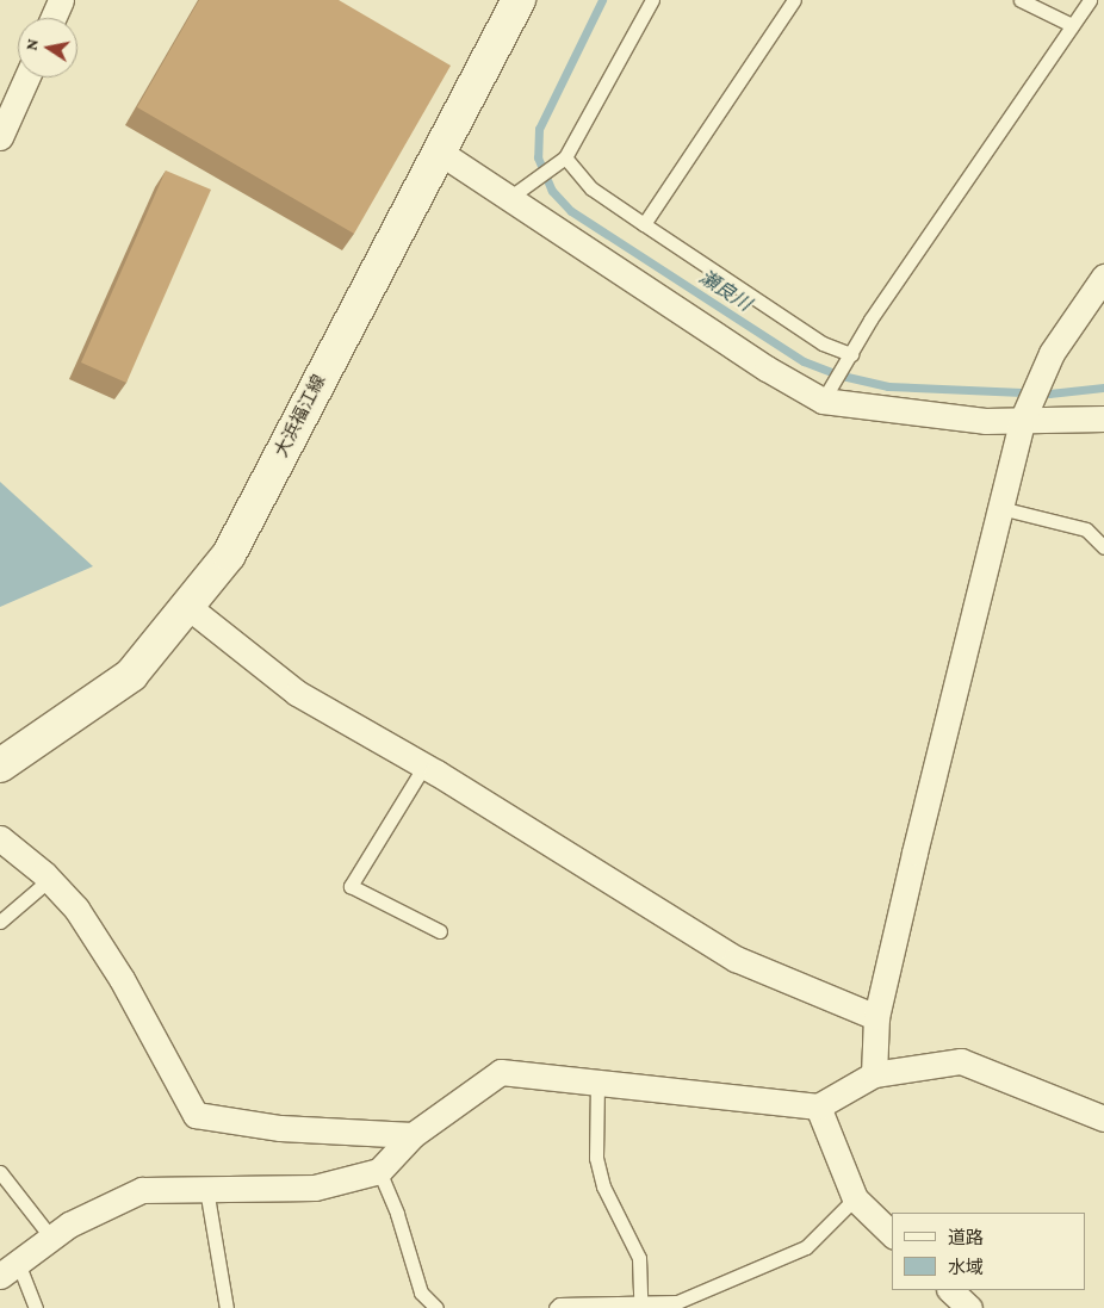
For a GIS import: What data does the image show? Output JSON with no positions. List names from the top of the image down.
{
  "streets": {
    "main road": ["大浜福江線"]
  },
  "water": ["瀬良川"],
  "legend": ["道路", "水域"],
  "north": "left"
}
